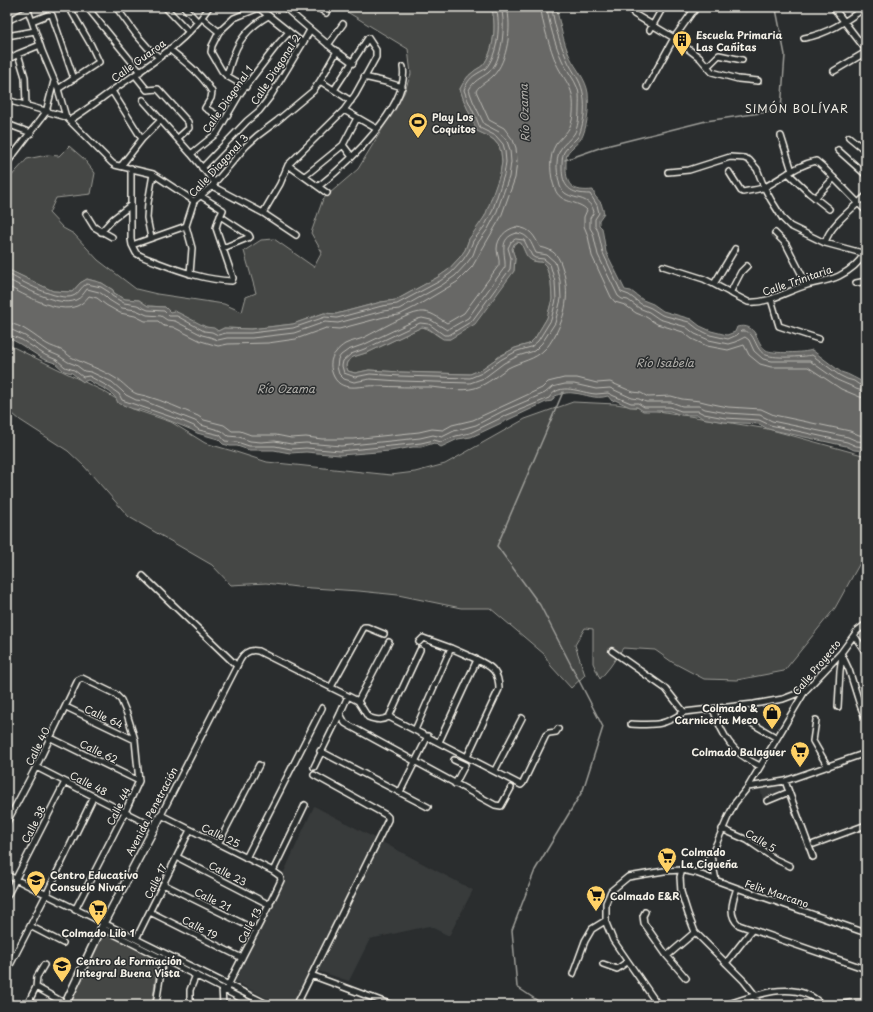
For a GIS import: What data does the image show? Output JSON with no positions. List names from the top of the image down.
{
  "streets": {
    "street": [
      "Calle Guaroa",
      "Calle Diagonal 2",
      "Calle Diagonal 1",
      "Calle Diagonal 3",
      "Calle Trinitaria",
      "Calle Proyecto",
      "Calle 64",
      "Calle 40",
      "Calle 62",
      "Calle 48",
      "Calle 44",
      "Avenida Penetración",
      "Calle 38",
      "Calle 25",
      "Calle 5",
      "Calle 23",
      "Calle 17",
      "Felix Marcano",
      "Calle 21",
      "Calle 13",
      "Calle 19"
    ]
  },
  "crossings": [
    ["Calle Proyecto", "Calle 5"],
    ["Calle 64", "Calle 40"],
    ["Calle 64", "Calle 44"],
    ["Calle 40", "Calle 62"],
    ["Calle 40", "Calle 48"],
    ["Calle 40", "Calle 44"],
    ["Calle 62", "Calle 44"],
    ["Calle 48", "Calle 44"],
    ["Calle 48", "Avenida Penetración"],
    ["Calle 48", "Calle 38"],
    ["Avenida Penetración", "Calle 25"],
    ["Calle 25", "Calle 17"],
    ["Calle 25", "Calle 13"],
    ["Calle 23", "Calle 17"],
    ["Calle 23", "Calle 13"],
    ["Calle 17", "Calle 21"],
    ["Calle 17", "Calle 19"],
    ["Calle 21", "Calle 13"],
    ["Calle 13", "Calle 19"]
  ],
  "districts": ["SIMÓN BOLÍVAR"],
  "water": ["Río Ozama", "Río Isabela"],
  "places": {
    "building": ["Escuela Primaria Las Cañitas"],
    "sports": ["Play Los Coquitos"],
    "shop": ["Colmado & Carniceria Meco"],
    "supermarket": [
      "Colmado Balaguer",
      "Colmado La Cigueña",
      "Colmado E&R",
      "Colmado Lilo 1"
    ],
    "school or university": ["Centro Educativo Consuelo Nivar", "Centro de Formación Integral Buena Vista"]
  }
}
